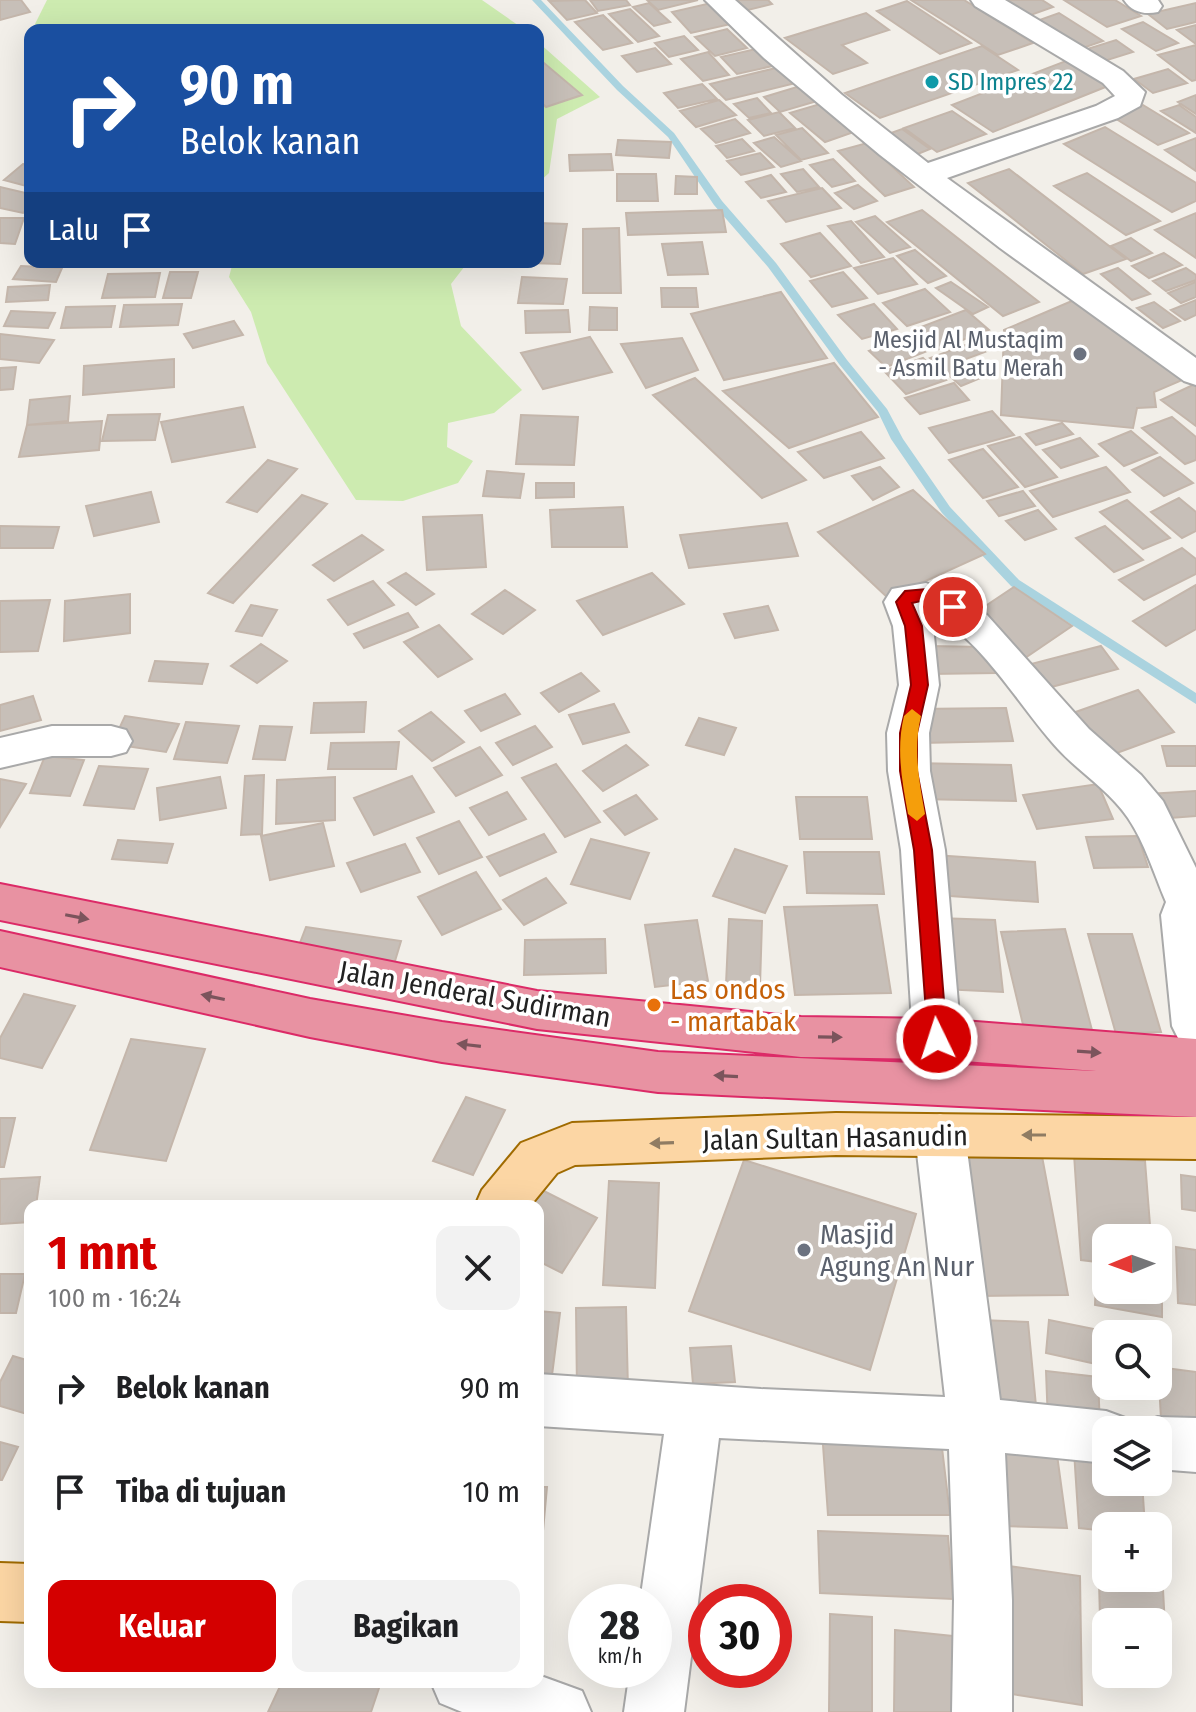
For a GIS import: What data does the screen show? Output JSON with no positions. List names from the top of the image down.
{
  "streets": {
    "highway": ["Jalan Jenderal Sudirman"],
    "main road": ["Jalan Sultan Hasanudin"]
  },
  "crossings": [
    ["Jalan Jenderal Sudirman", "Jalan Sultan Hasanudin"]
  ],
  "one_way": ["Jalan Sultan Hasanudin"],
  "places": [
    "SD Impres 22",
    "Mesjid Al Mustaqim - Asmil Batu Merah",
    "Las ondos - martabak",
    "Masjid Agung An Nur"
  ],
  "north": "left",
  "page": {
    "turn": ["90 m", "Belok kanan"],
    "then": "Lalu",
    "heading": ["1 mnt", "100 m · 16:24"],
    "map_buttons": ["+", "−"],
    "list": [
      {
        "name": "Belok kanan",
        "value": "90 m"
      },
      {
        "name": "Tiba di tujuan",
        "value": "10 m"
      }
    ],
    "buttons": ["Keluar", "Bagikan"],
    "speed": "28 km/h",
    "limit": "30"
  }
}
